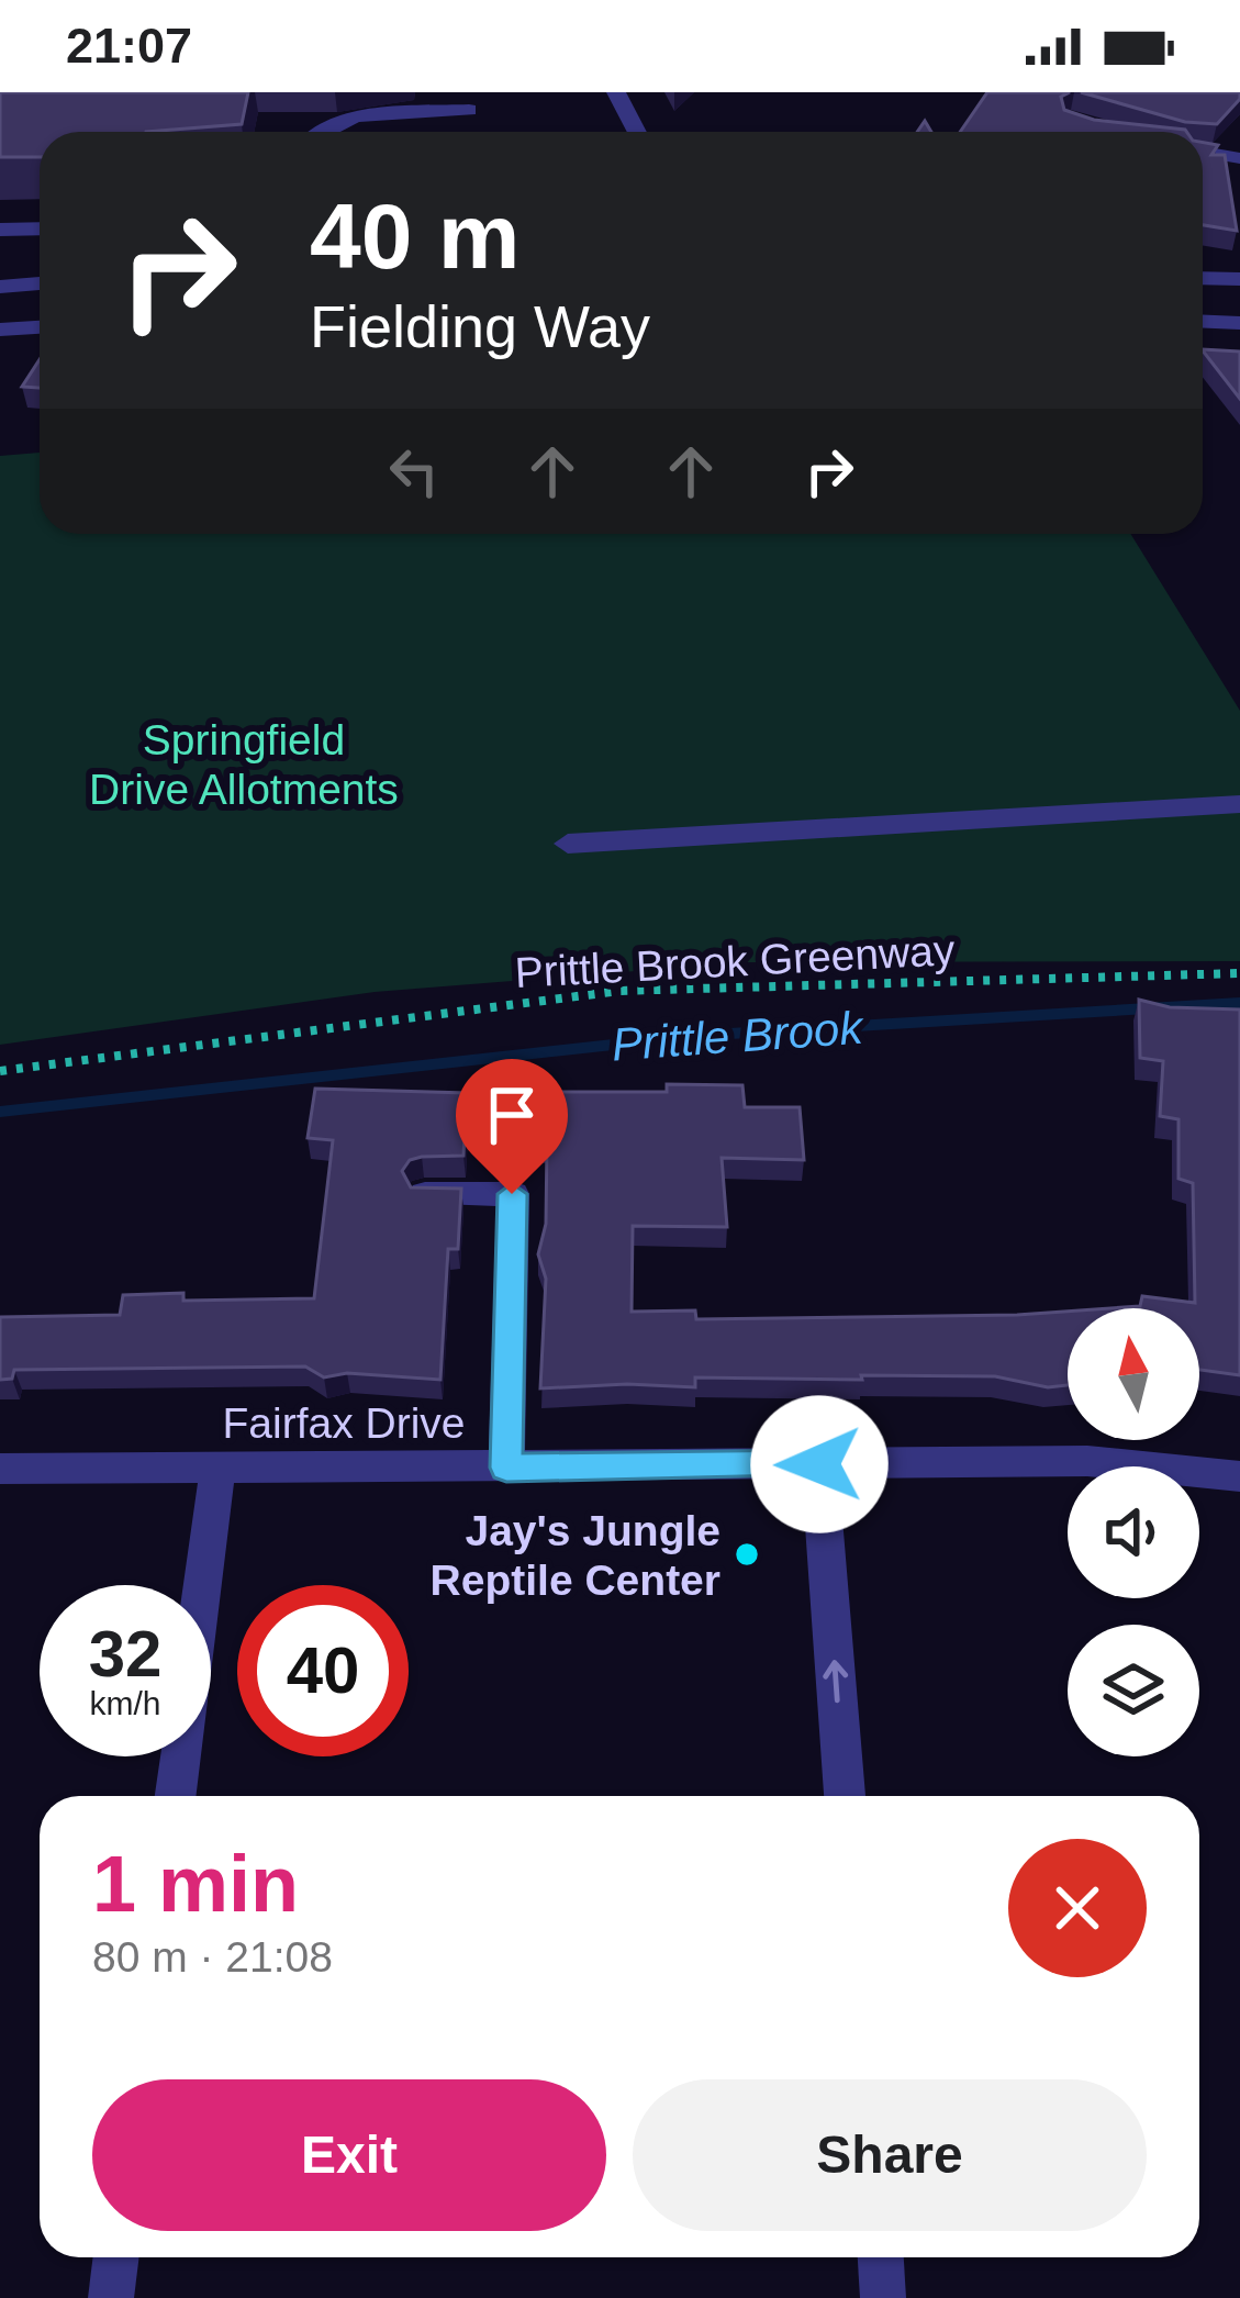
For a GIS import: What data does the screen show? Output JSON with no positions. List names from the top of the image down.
{
  "streets": {
    "street": ["Fairfax Drive"],
    "path": ["Prittle Brook Greenway"]
  },
  "water": ["Prittle Brook"],
  "parks": ["Springfield Drive Allotments"],
  "places": ["Jay's Jungle Reptile Center"],
  "north": "top",
  "page": {
    "status": "21:07",
    "turn": ["40 m", "Fielding Way"],
    "speed": "32 km/h",
    "limit": "40",
    "heading": ["1 min", "80 m · 21:08"],
    "buttons": ["Exit", "Share"]
  }
}
